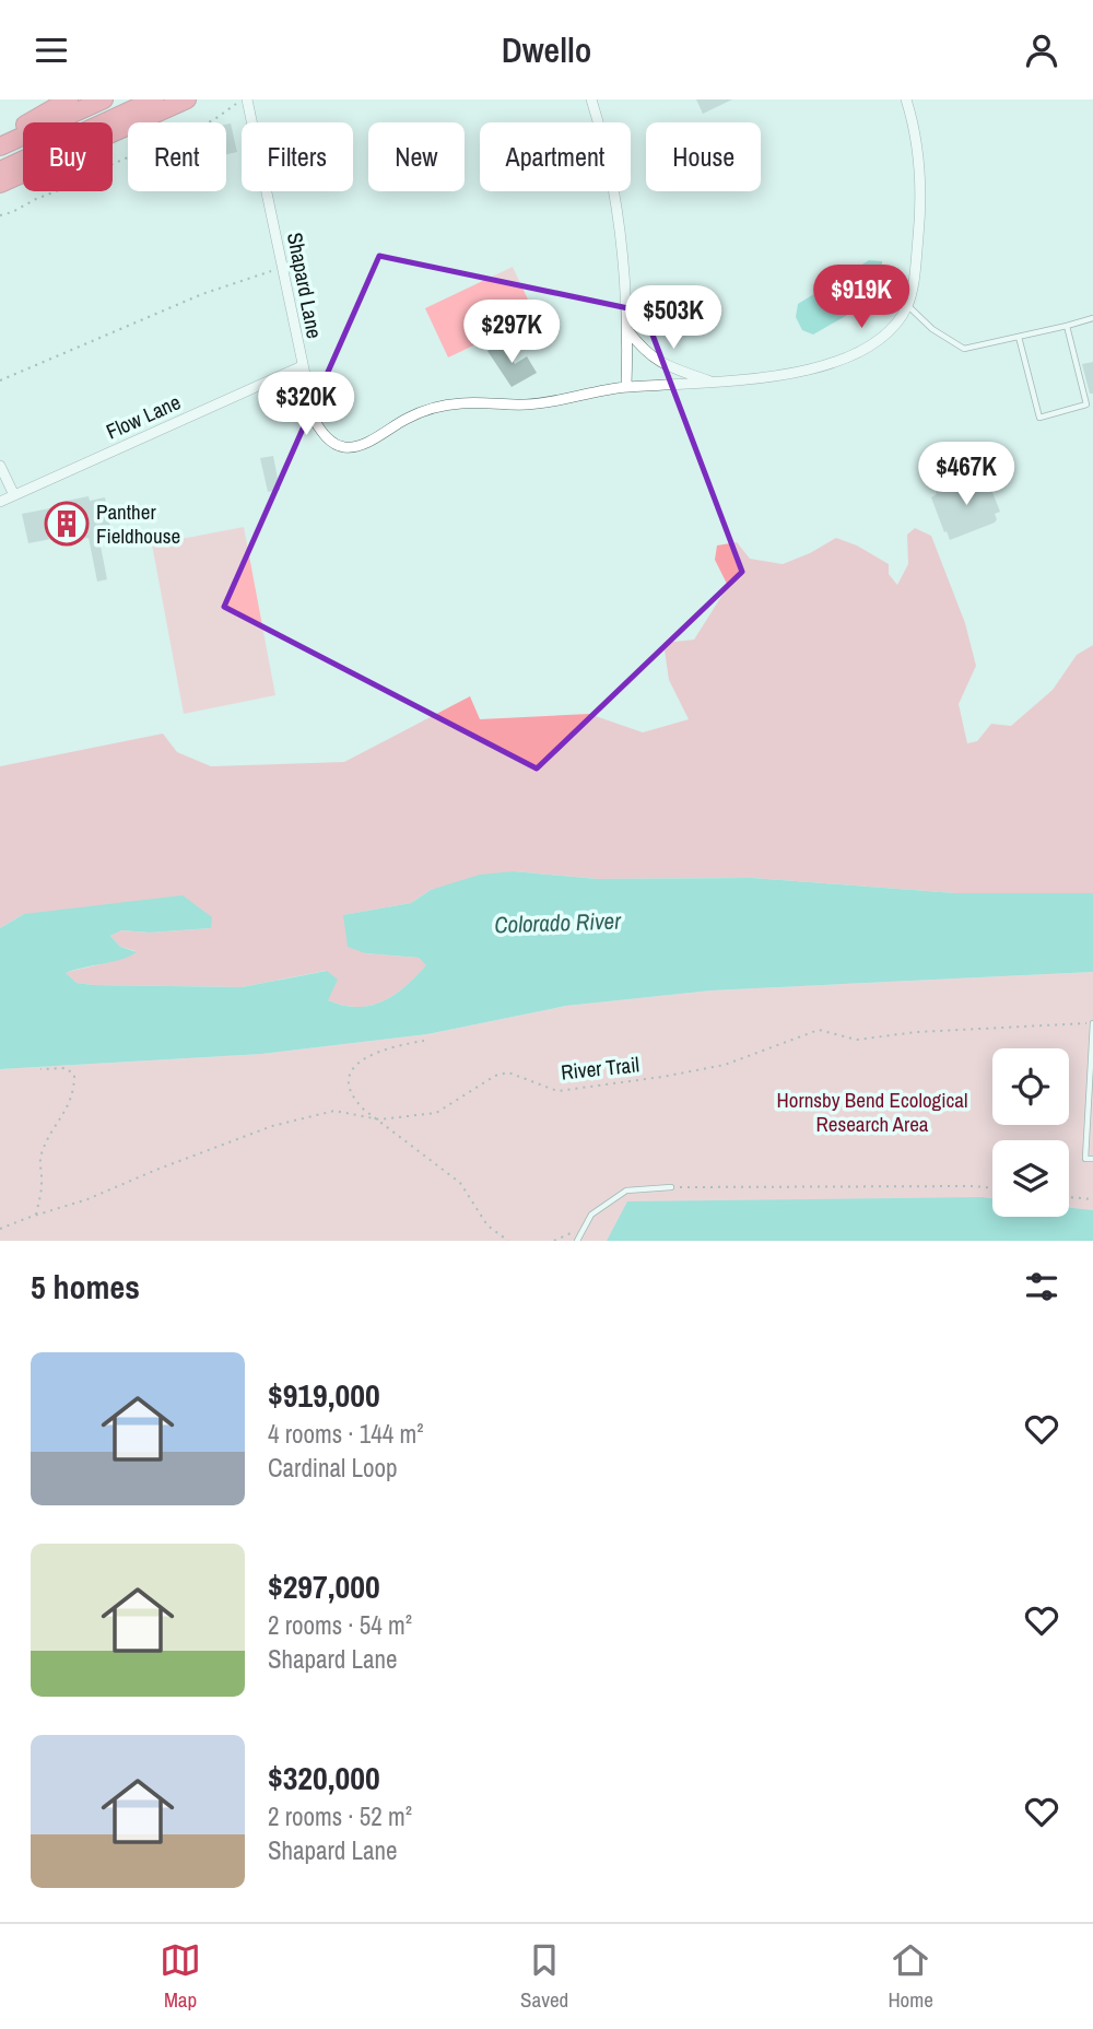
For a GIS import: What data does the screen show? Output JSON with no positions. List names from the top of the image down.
{
  "streets": {
    "street": ["Shapard Lane", "Flow Lane"],
    "path": ["River Trail"]
  },
  "crossings": [
    ["Shapard Lane", "Flow Lane"]
  ],
  "water": ["Colorado River"],
  "parks": ["Hornsby Bend Ecological Research Area"],
  "places": {
    "building": ["Panther Fieldhouse"]
  },
  "page": {
    "header": "Dwello",
    "chip": [
      "Buy",
      "Rent",
      "Filters",
      "New",
      "Apartment",
      "House"
    ],
    "price": [
      "$919K",
      "$503K",
      "$297K",
      "$320K",
      "$467K"
    ],
    "heading": "5 homes",
    "list": [
      {
        "name": "$919,000",
        "note": "4 rooms · 144 m² · Cardinal Loop"
      },
      {
        "name": "$297,000",
        "note": "2 rooms · 54 m² · Shapard Lane"
      },
      {
        "name": "$320,000",
        "note": "2 rooms · 52 m² · Shapard Lane"
      }
    ],
    "tabs": ["Map", "Saved", "Home"]
  }
}
